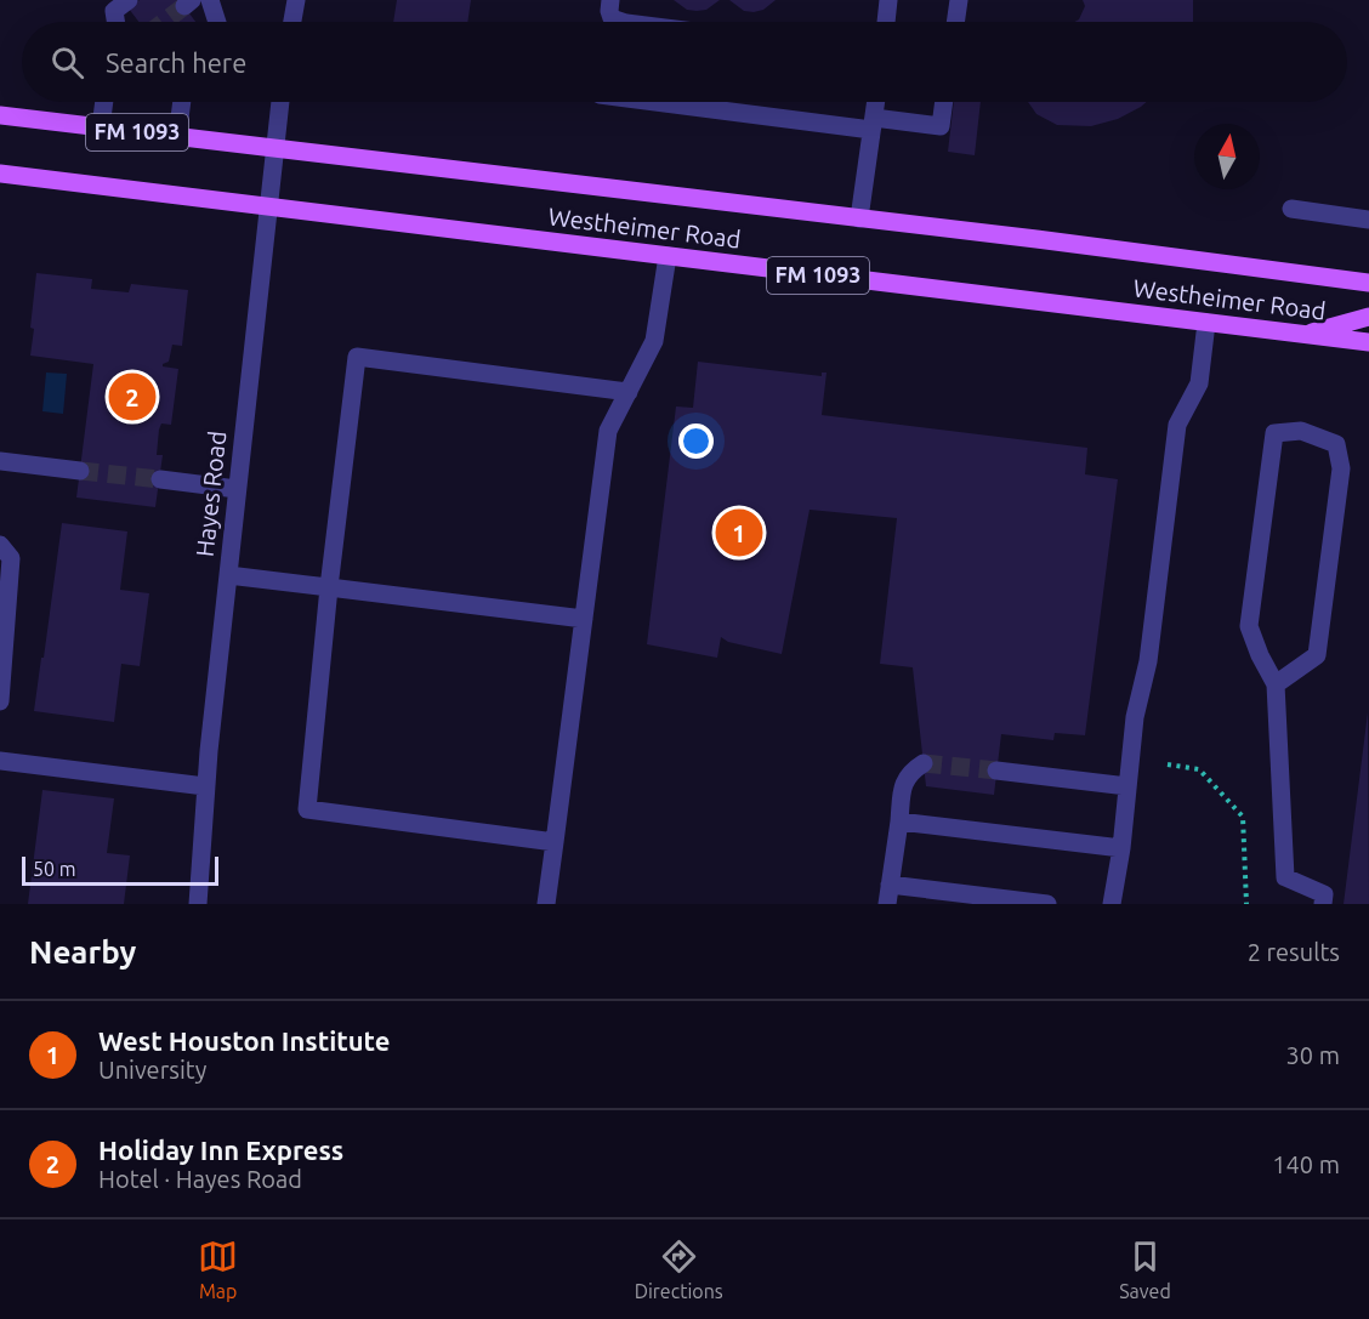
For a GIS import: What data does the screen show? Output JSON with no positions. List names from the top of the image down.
{
  "streets": {
    "main road": ["FM 1093", "Westheimer Road"],
    "street": ["Hayes Road"]
  },
  "crossings": [
    ["Westheimer Road", "Hayes Road"]
  ],
  "scale_bar": "50 m",
  "north": "top",
  "page": {
    "search": "Search here",
    "pins": ["2", "1"],
    "scale": "50 m",
    "heading": ["Nearby", "2 results"],
    "list": [
      {
        "mark": "1",
        "name": "West Houston Institute",
        "note": "University",
        "value": "30 m"
      },
      {
        "mark": "2",
        "name": "Holiday Inn Express",
        "note": "Hotel · Hayes Road",
        "value": "140 m"
      }
    ],
    "nav": ["Map", "Directions", "Saved"]
  }
}
